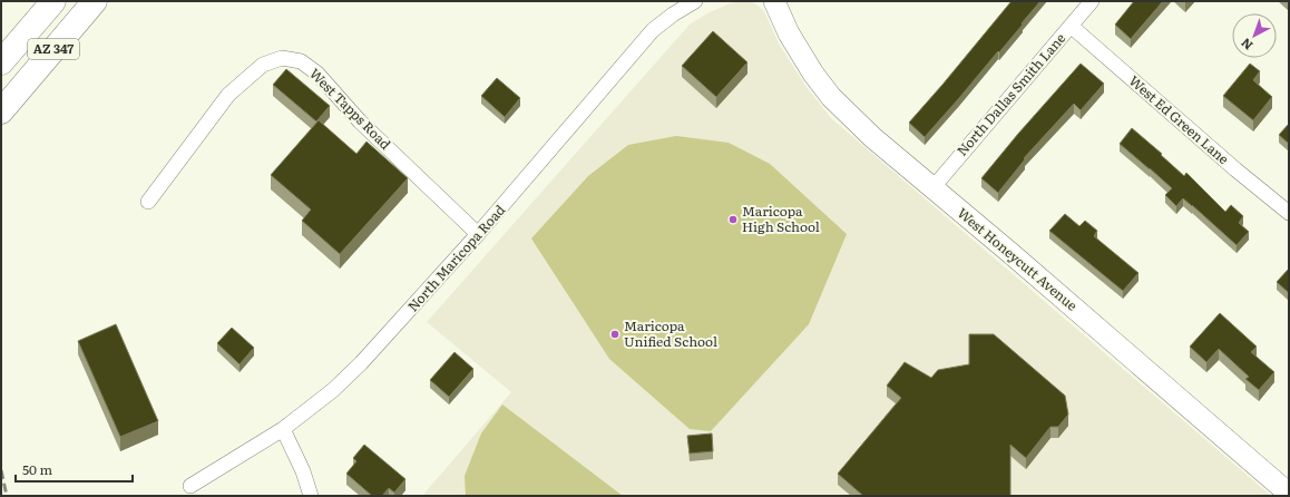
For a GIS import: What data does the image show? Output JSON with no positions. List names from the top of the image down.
{
  "streets": {
    "highway": ["AZ 347"],
    "street": [
      "North Dallas Smith Lane",
      "West Tapps Road",
      "West Ed Green Lane",
      "North Maricopa Road",
      "West Honeycutt Avenue"
    ]
  },
  "crossings": [
    ["North Dallas Smith Lane", "West Ed Green Lane"],
    ["North Dallas Smith Lane", "West Honeycutt Avenue"],
    ["West Tapps Road", "North Maricopa Road"]
  ],
  "places": ["Maricopa High School", "Maricopa Unified School"],
  "scale_bar": "50 m",
  "north": "bottom left"
}
